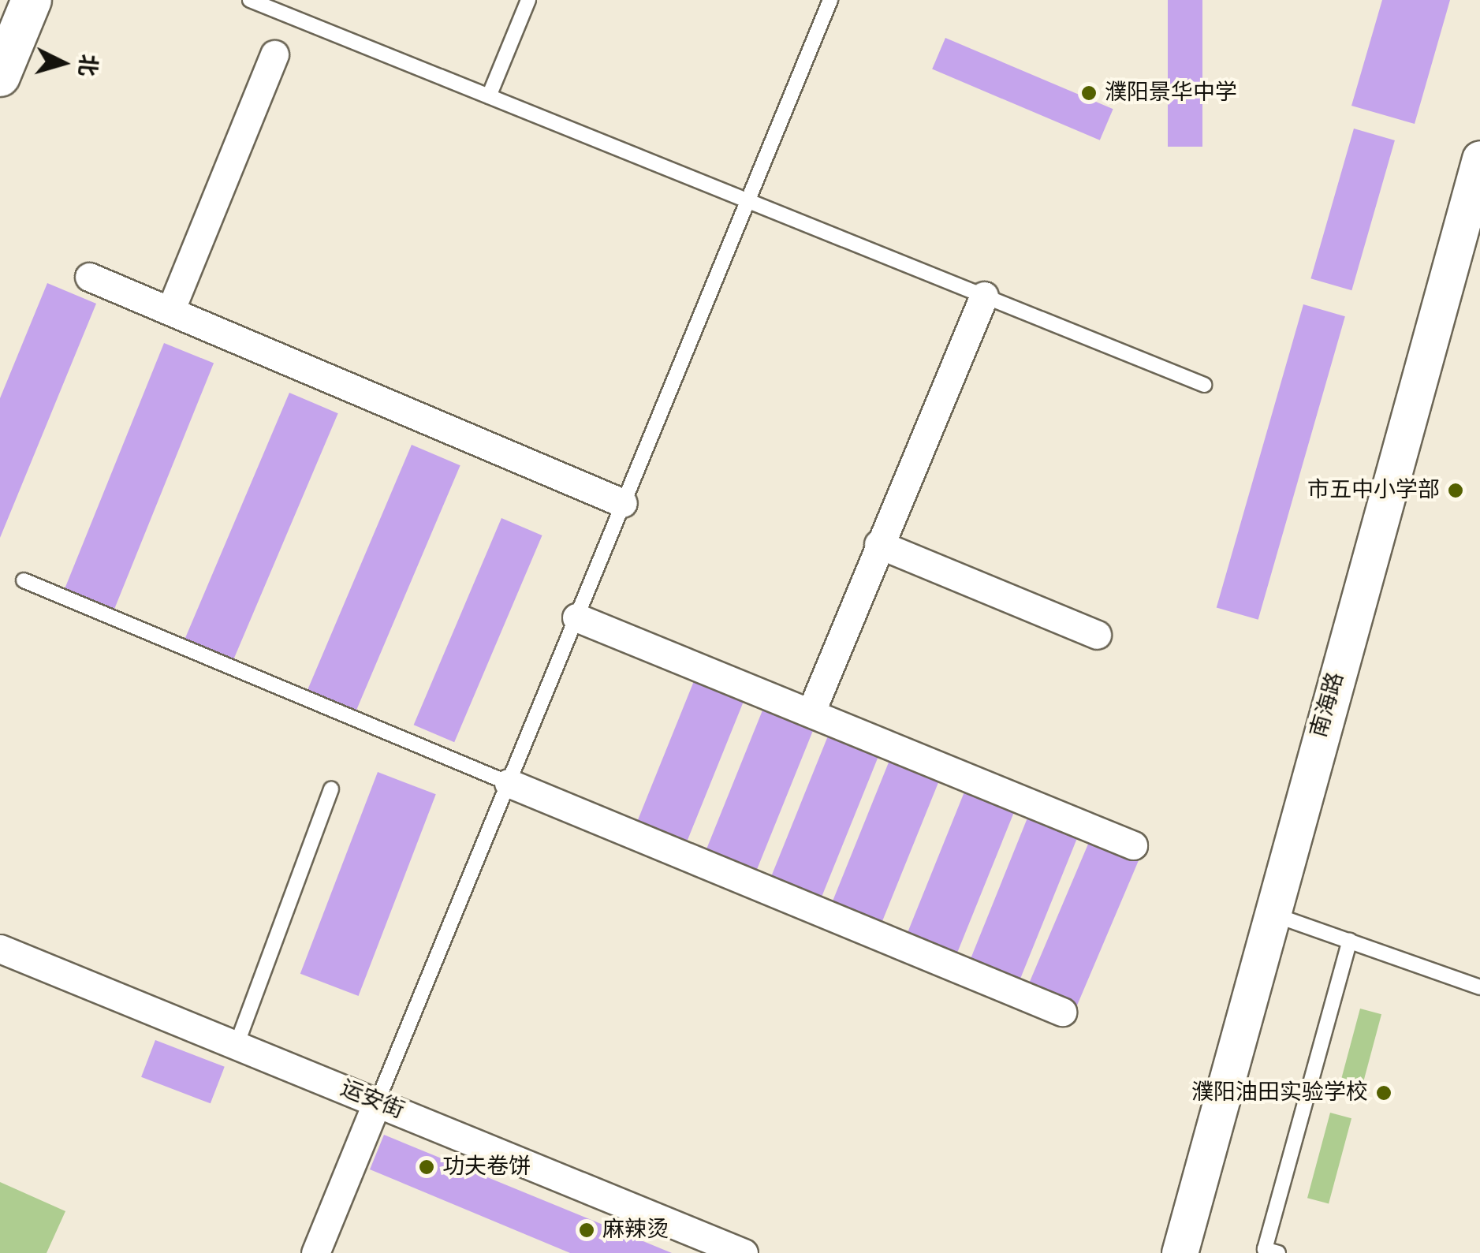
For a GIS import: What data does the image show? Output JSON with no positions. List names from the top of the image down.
{
  "streets": {
    "street": ["南海路", "运安街"]
  },
  "places": [
    "濮阳景华中学",
    "市五中小学部",
    "濮阳油田实验学校",
    "功夫卷饼",
    "麻辣烫"
  ],
  "north": "right"
}
